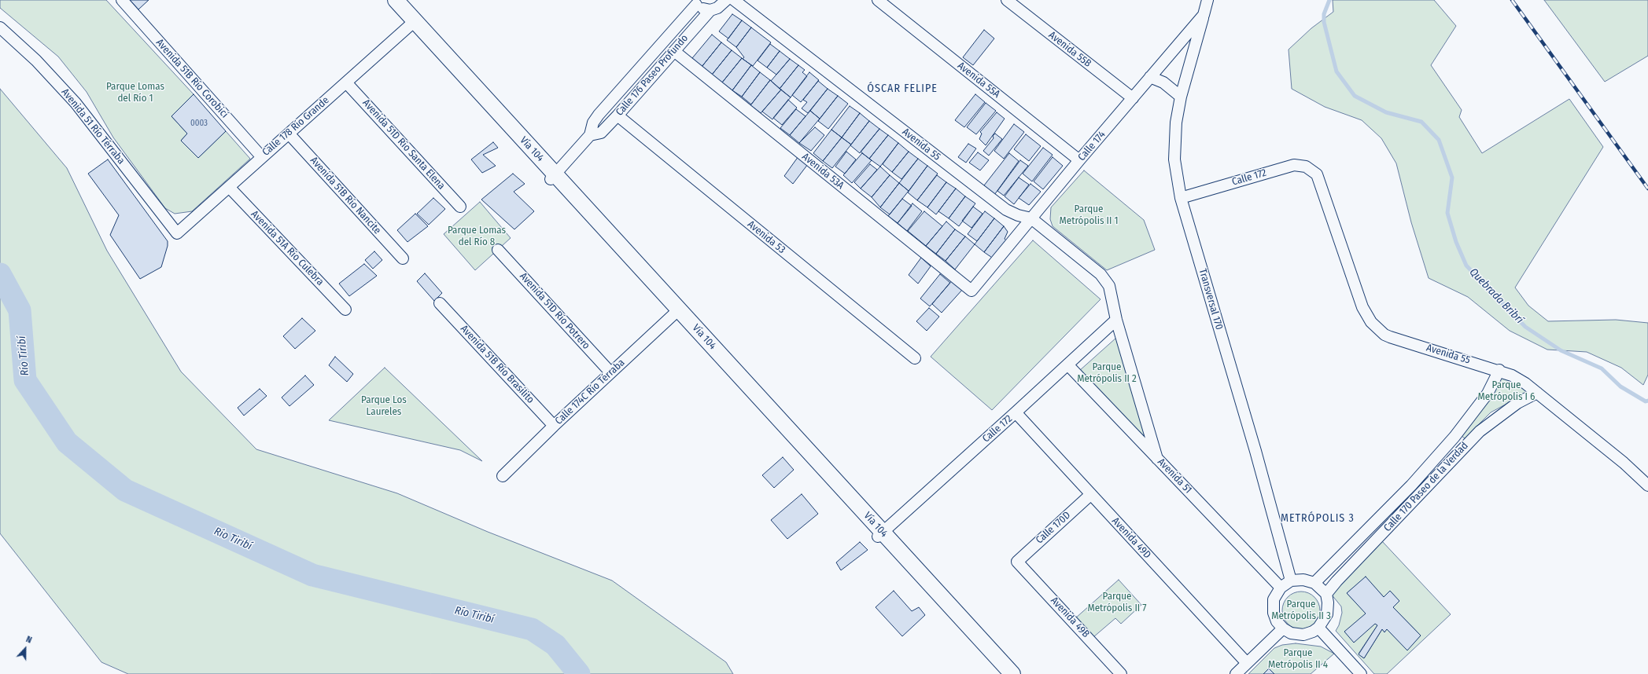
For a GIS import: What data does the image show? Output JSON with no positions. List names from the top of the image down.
{
  "streets": {
    "main road": ["Vía 104"],
    "street": [
      "Avenida 55B",
      "Calle 176 Paseo Profundo",
      "Avenida 51B Río Corobicí",
      "Avenida 55A",
      "Avenida 51 Río Térraba",
      "Calle 178 Río Grande",
      "Avenida 51D Río Santa Elena",
      "Avenida 55",
      "Calle 174",
      "Avenida 53A",
      "Calle 172",
      "Avenida 51B Río Nancite",
      "Avenida 53",
      "Avenida 51A Río Culebra",
      "Transversal 170",
      "Avenida 51D Río Potrero",
      "Avenida 51B Río Brasilito",
      "Calle 174C Río Térraba",
      "Avenida 51",
      "Calle 170 Paseo de la Verdad",
      "Calle 170D",
      "Avenida 49D",
      "Avenida 49B"
    ]
  },
  "crossings": [
    ["Avenida 55B", "Calle 174"],
    ["Calle 176 Paseo Profundo", "Vía 104"],
    ["Calle 176 Paseo Profundo", "Avenida 53A"],
    ["Calle 176 Paseo Profundo", "Avenida 53"],
    ["Avenida 51B Río Corobicí", "Calle 178 Río Grande"],
    ["Avenida 55A", "Calle 174"],
    ["Avenida 51 Río Térraba", "Calle 178 Río Grande"],
    ["Calle 178 Río Grande", "Avenida 51D Río Santa Elena"],
    ["Calle 178 Río Grande", "Vía 104"],
    ["Calle 178 Río Grande", "Avenida 51B Río Nancite"],
    ["Calle 178 Río Grande", "Avenida 51A Río Culebra"],
    ["Avenida 55", "Calle 174"],
    ["Avenida 55", "Calle 172"],
    ["Avenida 55", "Calle 170 Paseo de la Verdad"],
    ["Calle 174", "Avenida 53A"],
    ["Calle 174", "Transversal 170"],
    ["Vía 104", "Calle 172"],
    ["Vía 104", "Calle 174C Río Térraba"],
    ["Calle 172", "Transversal 170"],
    ["Calle 172", "Avenida 51"],
    ["Calle 172", "Avenida 49D"],
    ["Transversal 170", "Avenida 51"],
    ["Transversal 170", "Calle 170 Paseo de la Verdad"],
    ["Avenida 51D Río Potrero", "Calle 174C Río Térraba"],
    ["Avenida 51B Río Brasilito", "Calle 174C Río Térraba"],
    ["Avenida 51", "Calle 170 Paseo de la Verdad"],
    ["Calle 170D", "Avenida 49D"],
    ["Calle 170D", "Avenida 49B"]
  ],
  "districts": ["ÓSCAR FELIPE", "METRÓPOLIS 3"],
  "water": ["Quebrada Bribrí", "Río Tiribí"],
  "parks": [
    "Parque Lomas del Río 1",
    "Parque Metrópolis II 1",
    "Parque Lomas del Río 8",
    "Parque Metrópolis II 2",
    "Parque Metrópolis I 6",
    "Parque Los Laureles",
    "Parque Metrópolis II 7",
    "Parque Metrópolis II 3",
    "Parque Metrópolis II 4"
  ],
  "house_numbers": ["0003"],
  "north": "top"
}
